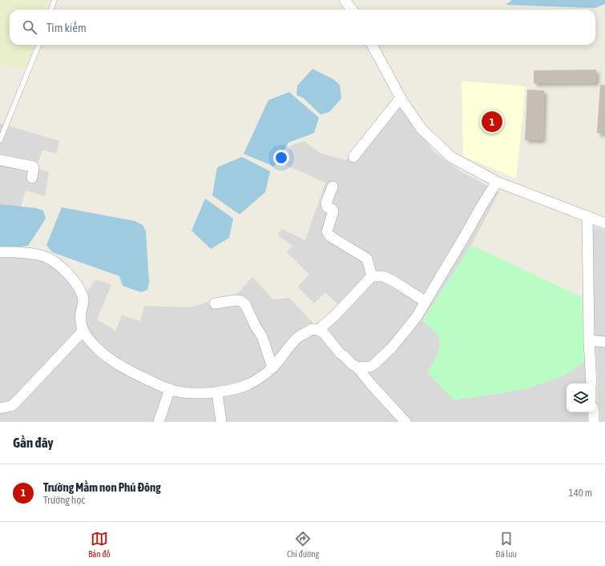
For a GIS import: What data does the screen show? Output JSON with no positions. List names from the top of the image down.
{
  "page": {
    "search": "Tìm kiếm",
    "pins": "1",
    "heading": "Gần đây",
    "list": [
      {
        "mark": "1",
        "name": "Trường Mầm non Phú Đông",
        "note": "Trường học",
        "value": "140 m"
      }
    ],
    "nav": ["Bản đồ", "Chỉ đường", "Đã lưu"]
  }
}
